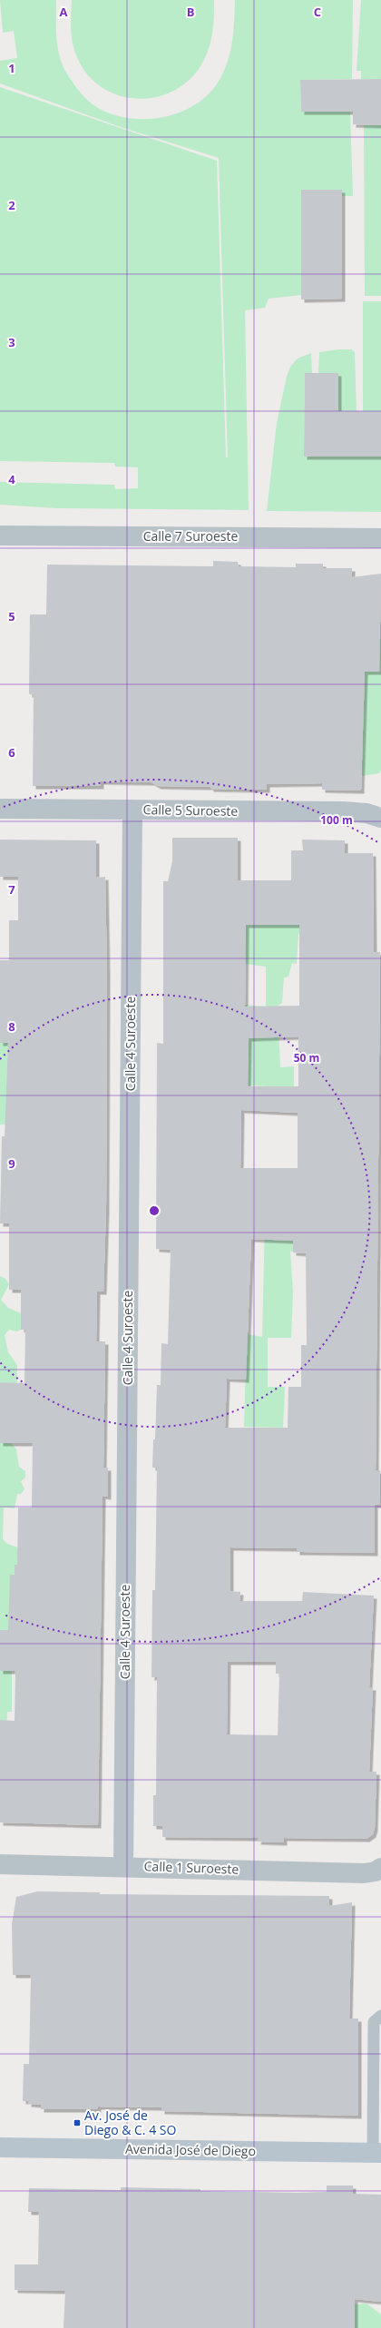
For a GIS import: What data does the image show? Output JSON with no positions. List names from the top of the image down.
{
  "streets": {
    "main road": ["Avenida José de Diego"],
    "street": [
      "Calle 7 Suroeste",
      "Calle 5 Suroeste",
      "Calle 4 Suroeste",
      "Calle 1 Suroeste"
    ]
  },
  "crossings": [
    ["Calle 5 Suroeste", "Calle 4 Suroeste"],
    ["Calle 4 Suroeste", "Calle 1 Suroeste"]
  ],
  "places": {
    "transit": ["Av. José de Diego & C. 4 SO"]
  },
  "grid": {
    "columns": ["A", "B", "C"],
    "rows": [
      "1",
      "2",
      "3",
      "4",
      "5",
      "6",
      "7",
      "8",
      "9"
    ]
  },
  "rings": ["100 m", "50 m"]
}
